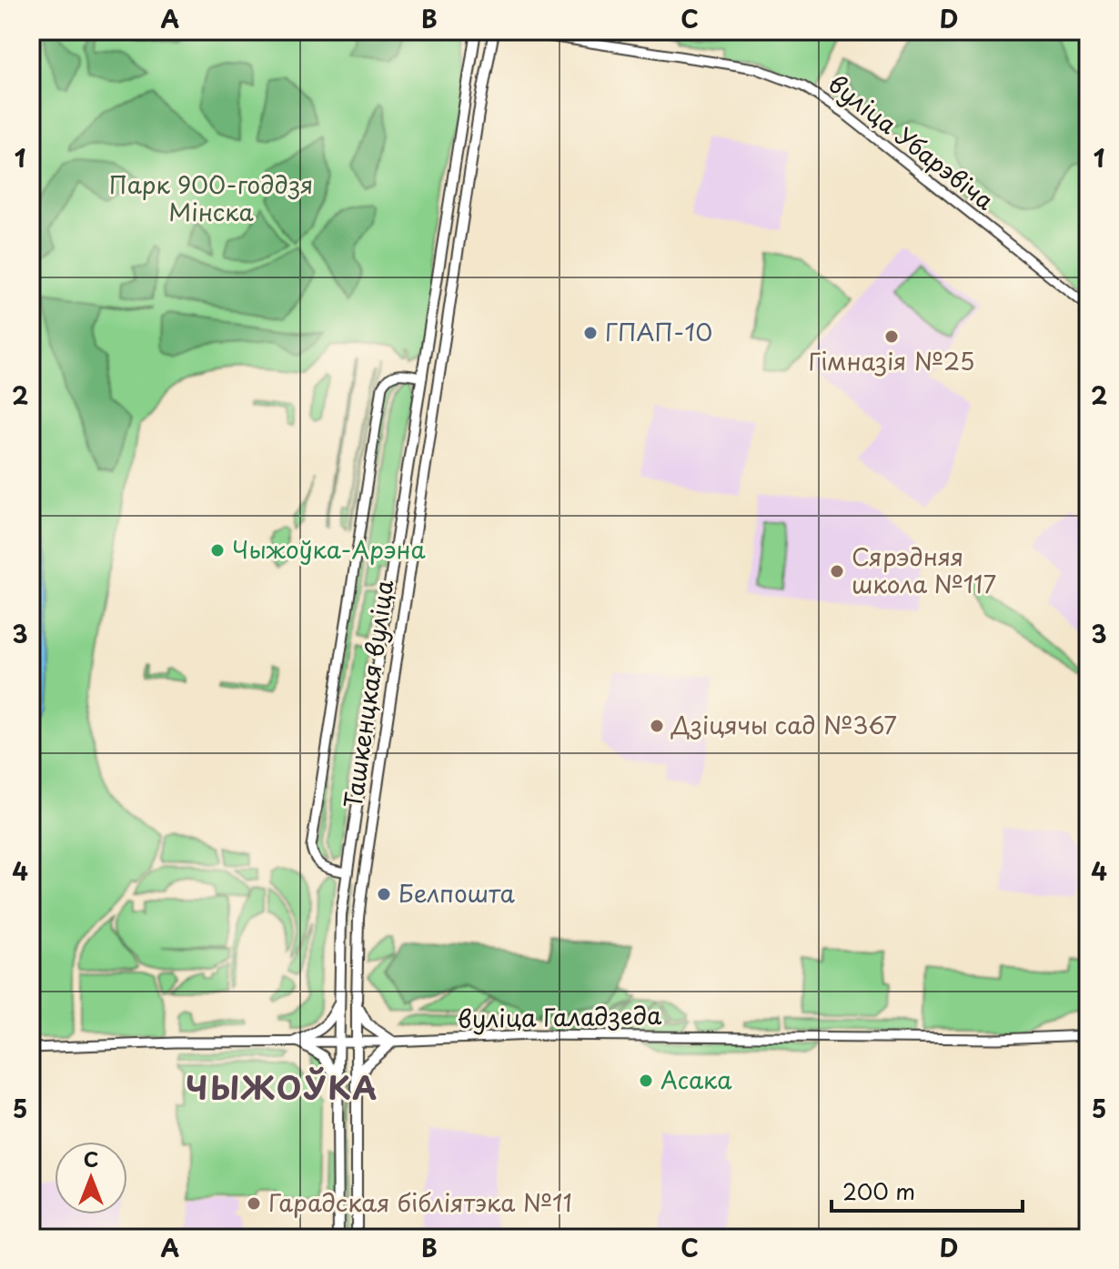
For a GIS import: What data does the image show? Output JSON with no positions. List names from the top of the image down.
{
  "streets": {
    "main road": ["вуліца Убарэвіча", "Ташкенцкая вуліца", "вуліца Галадзеда"]
  },
  "crossings": [
    ["Ташкенцкая вуліца", "вуліца Галадзеда"]
  ],
  "districts": ["ЧЫЖОЎКА"],
  "parks": ["Парк 900-годдзя Мінска"],
  "places": [
    "ГПАП-10",
    "Гімназія №25",
    "Чыжоўка-Арэна",
    "Сярэдняя школа №117",
    "Дзіцячы сад №367",
    "Белпошта",
    "Асака",
    "Гарадская бібліятэка №11"
  ],
  "scale_bar": "200 m",
  "north": "top",
  "grid": {
    "columns": [
      "A",
      "B",
      "C",
      "D"
    ],
    "rows": [
      "1",
      "2",
      "3",
      "4",
      "5"
    ]
  }
}
